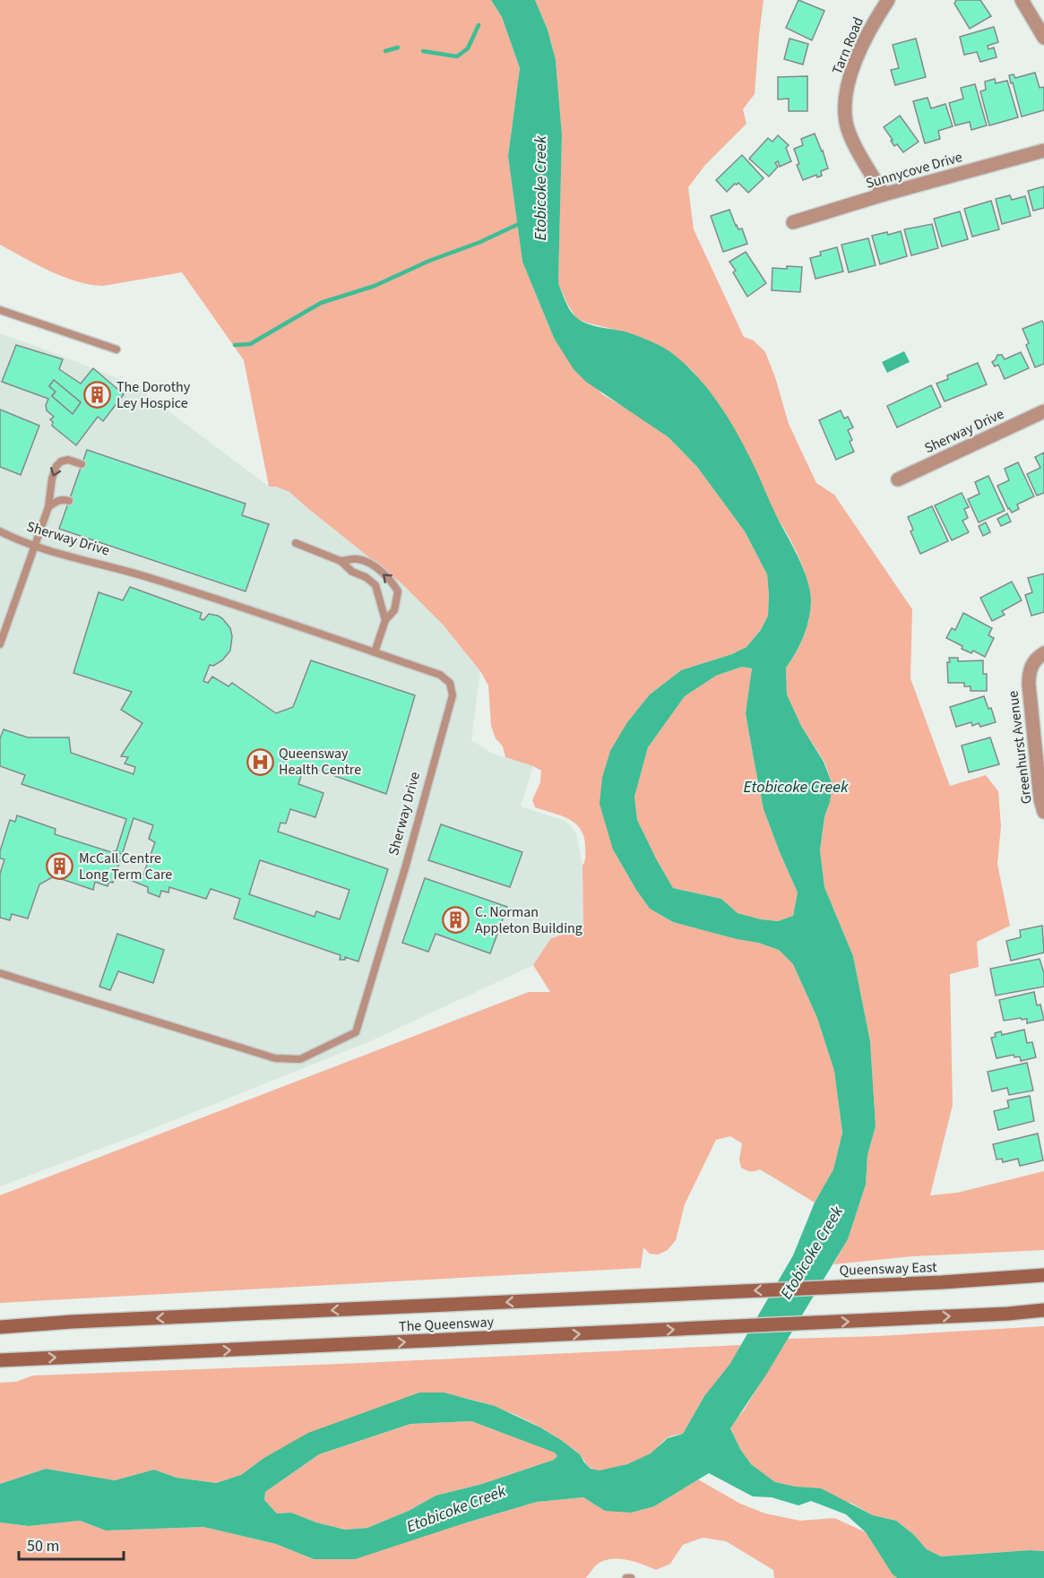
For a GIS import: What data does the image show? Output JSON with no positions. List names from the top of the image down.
{
  "streets": {
    "main road": ["Queensway East", "The Queensway"],
    "street": [
      "Tarn Road",
      "Sunnycove Drive",
      "Sherway Drive",
      "Greenhurst Avenue"
    ]
  },
  "crossings": [
    ["Tarn Road", "Sunnycove Drive"],
    ["Queensway East", "The Queensway"]
  ],
  "one_way": ["Queensway East"],
  "water": ["Etobicoke Creek"],
  "places": {
    "building": ["The Dorothy Ley Hospice", "McCall Centre Long Term Care", "C. Norman Appleton Building"],
    "hospital": ["Queensway Health Centre"]
  },
  "scale_bar": "50 m"
}
